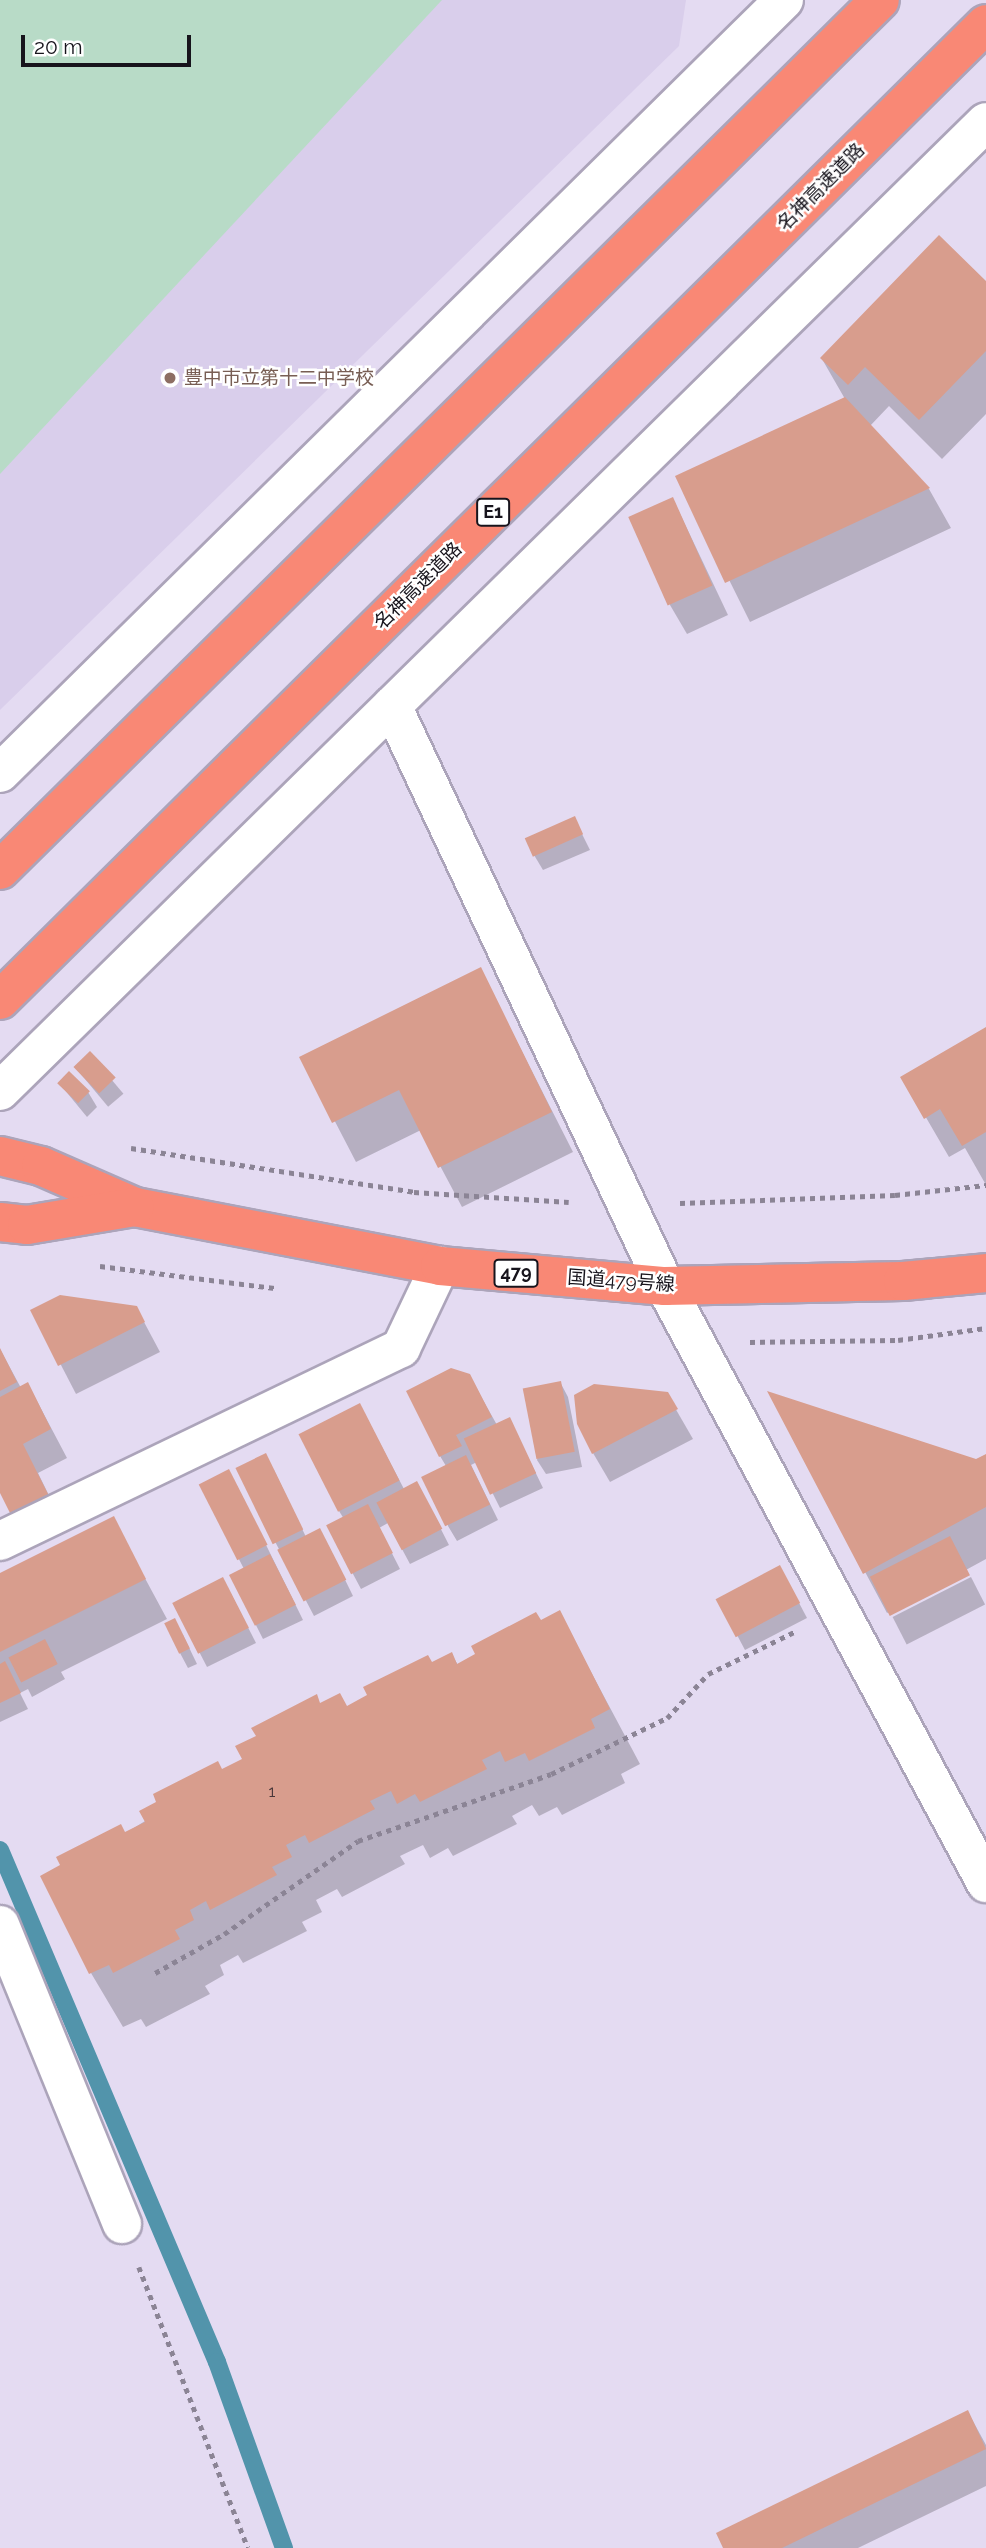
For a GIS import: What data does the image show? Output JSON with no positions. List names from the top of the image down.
{
  "streets": {
    "highway": [
      "名神高速道路",
      "E1",
      "479",
      "国道479号線"
    ]
  },
  "places": ["豊中市立第十二中学校"],
  "house_numbers": ["1"],
  "scale_bar": "20 m"
}
